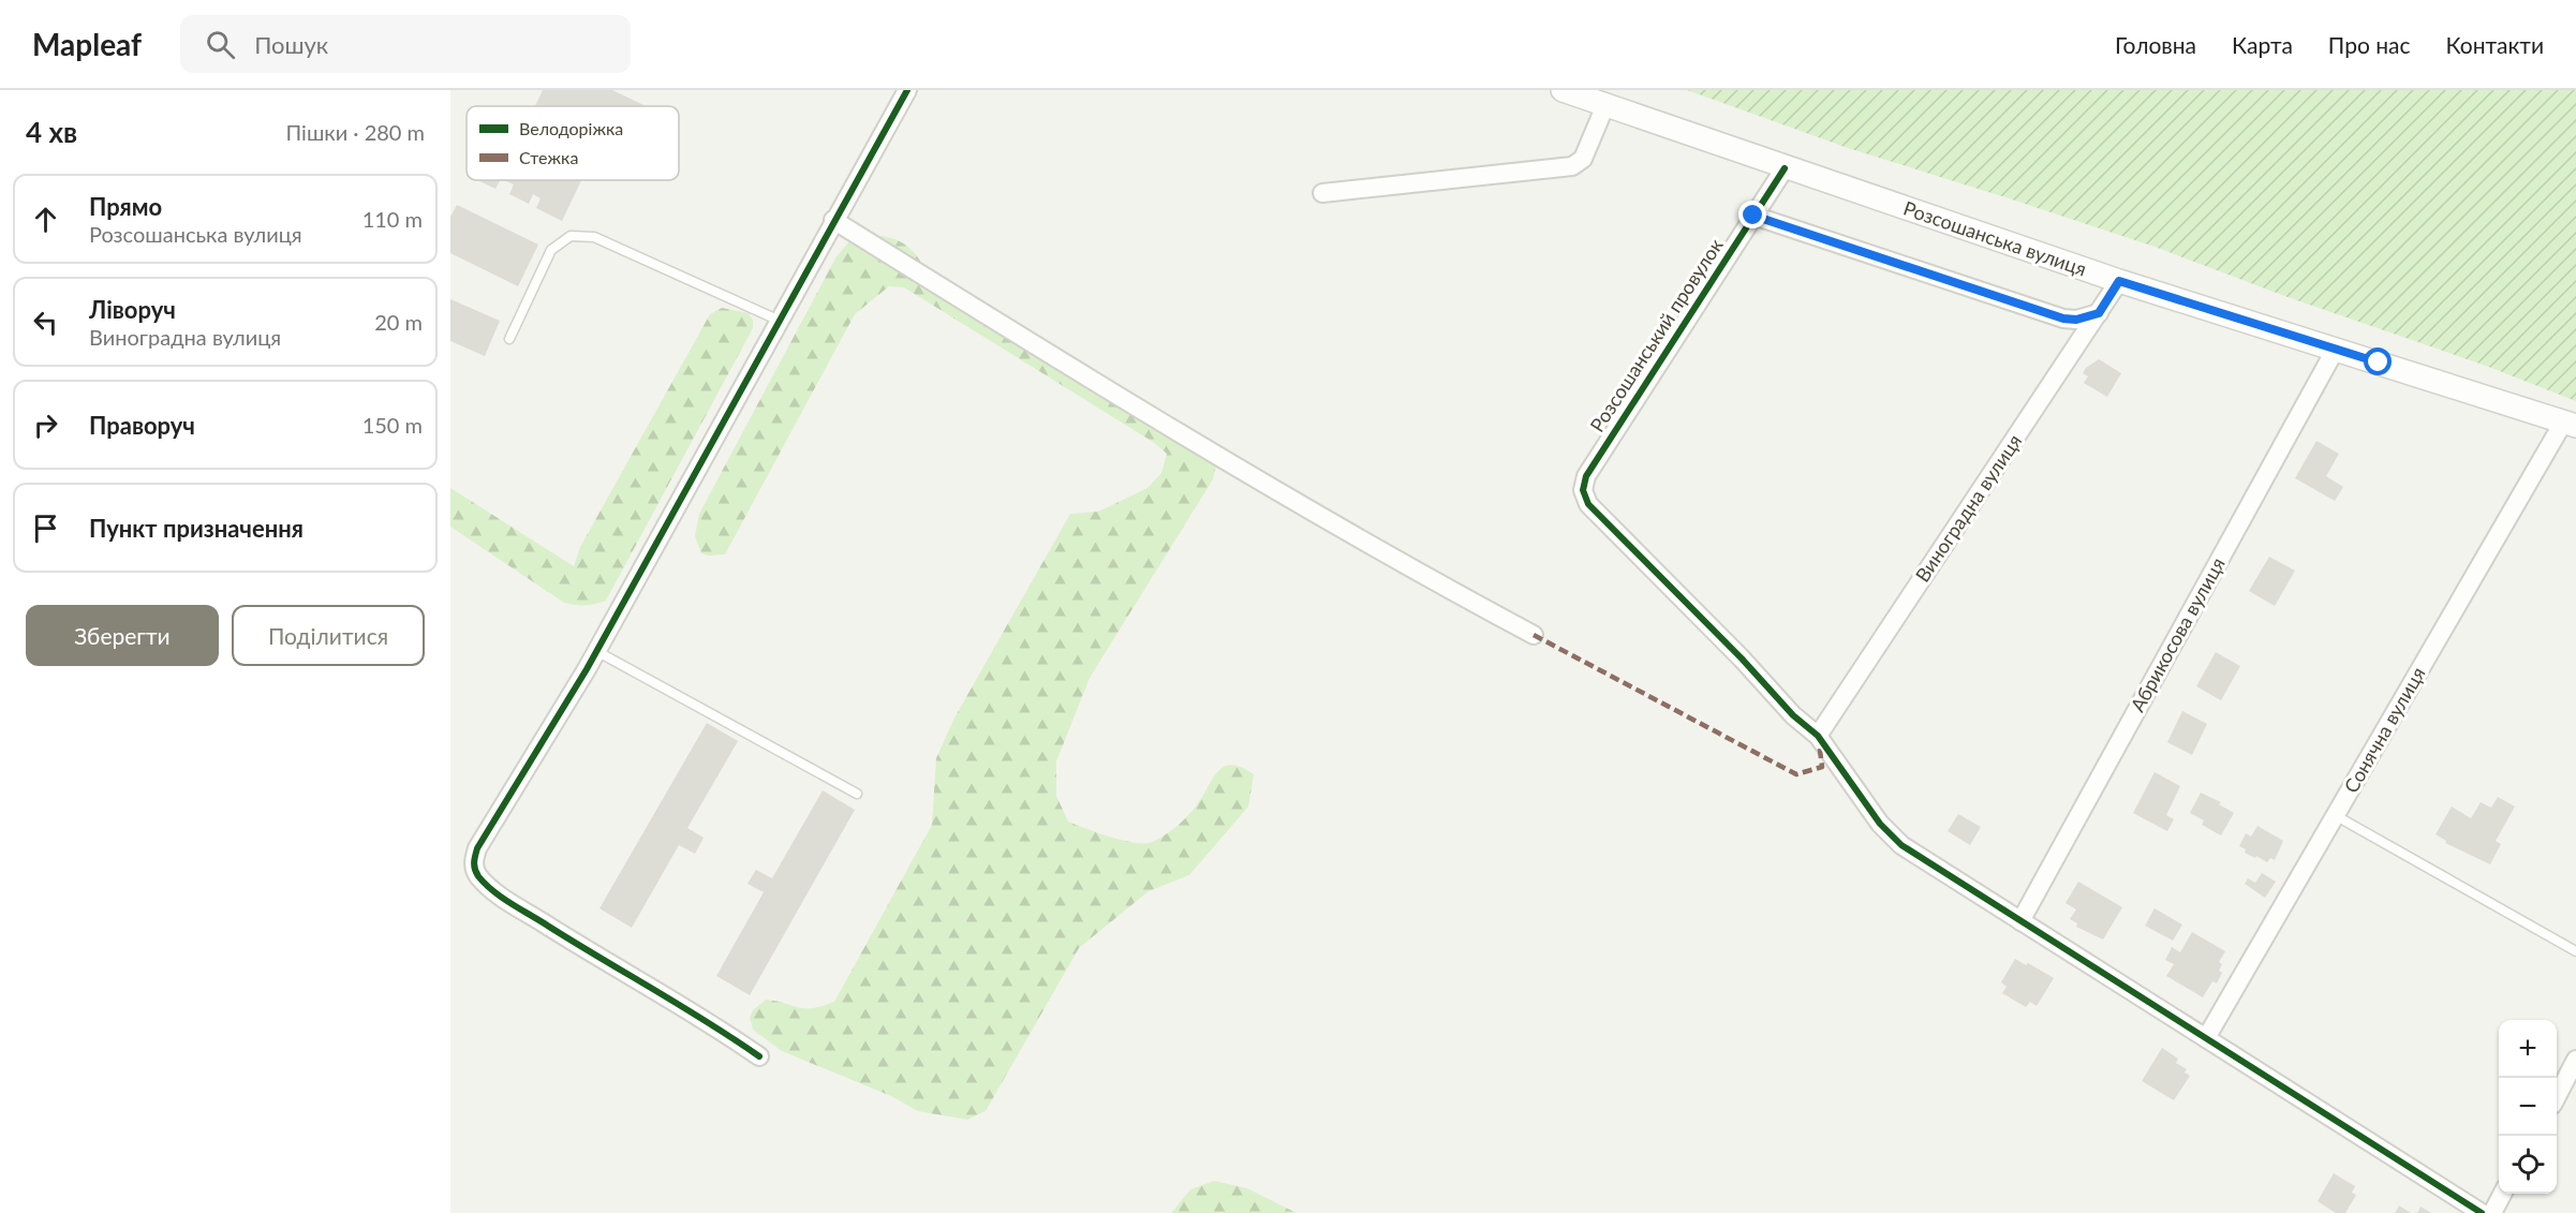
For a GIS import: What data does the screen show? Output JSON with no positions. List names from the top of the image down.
{
  "streets": {
    "street": [
      "Розсошанська вулиця",
      "Розсошанський провулок",
      "Виноградна вулиця",
      "Абрикосова вулиця",
      "Сонячна вулиця"
    ]
  },
  "crossings": [
    ["Розсошанська вулиця", "Розсошанський провулок"],
    ["Розсошанська вулиця", "Виноградна вулиця"],
    ["Розсошанська вулиця", "Абрикосова вулиця"],
    ["Розсошанська вулиця", "Сонячна вулиця"],
    ["Розсошанський провулок", "Виноградна вулиця"]
  ],
  "legend": ["Велодоріжка", "Стежка"],
  "page": {
    "header": "Mapleaf",
    "search": "Пошук",
    "nav": [
      "Головна",
      "Карта",
      "Про нас",
      "Контакти"
    ],
    "heading": ["4 хв", "Пішки · 280 m"],
    "list": [
      ["Прямо", "Розсошанська вулиця", "110 m"],
      ["Ліворуч", "Виноградна вулиця", "20 m"],
      ["Праворуч", "150 m"],
      "Пункт призначення"
    ],
    "buttons": ["Зберегти", "Поділитися"],
    "map_buttons": ["+", "−"]
  }
}
